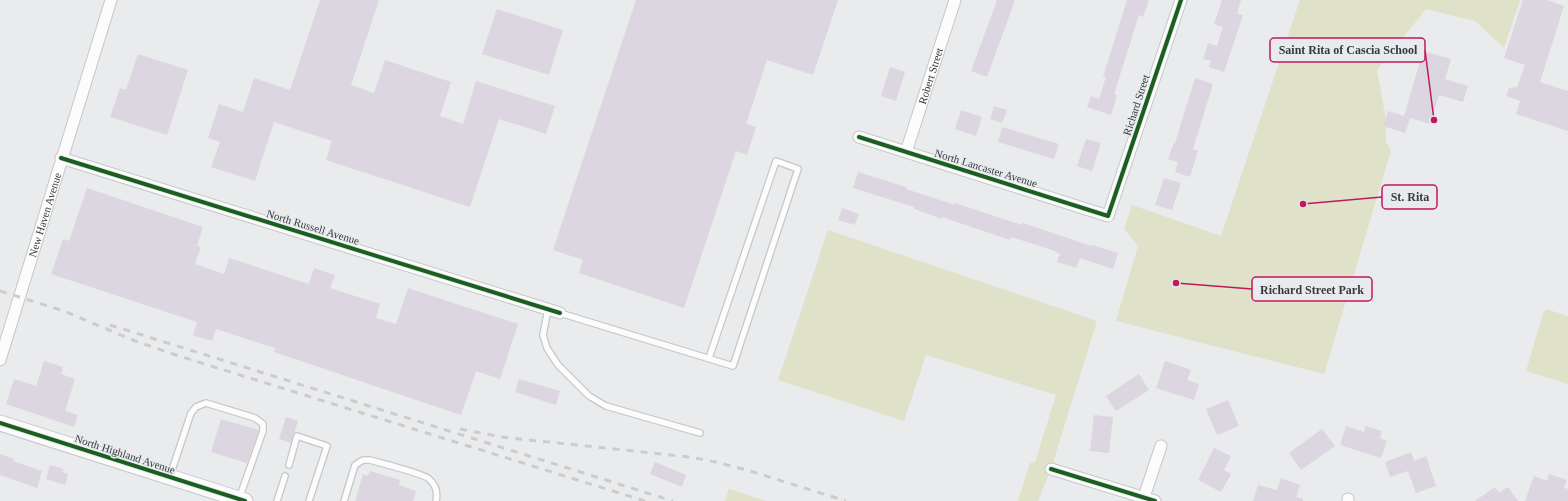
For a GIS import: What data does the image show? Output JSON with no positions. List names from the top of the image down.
{
  "streets": {
    "street": [
      "Robert Street",
      "Richard Street",
      "North Lancaster Avenue",
      "New Haven Avenue",
      "North Russell Avenue",
      "North Highland Avenue"
    ]
  },
  "crossings": [
    ["Robert Street", "North Lancaster Avenue"],
    ["Richard Street", "North Lancaster Avenue"],
    ["New Haven Avenue", "North Russell Avenue"]
  ],
  "places": ["Saint Rita of Cascia School", "St. Rita", "Richard Street Park"]
}
